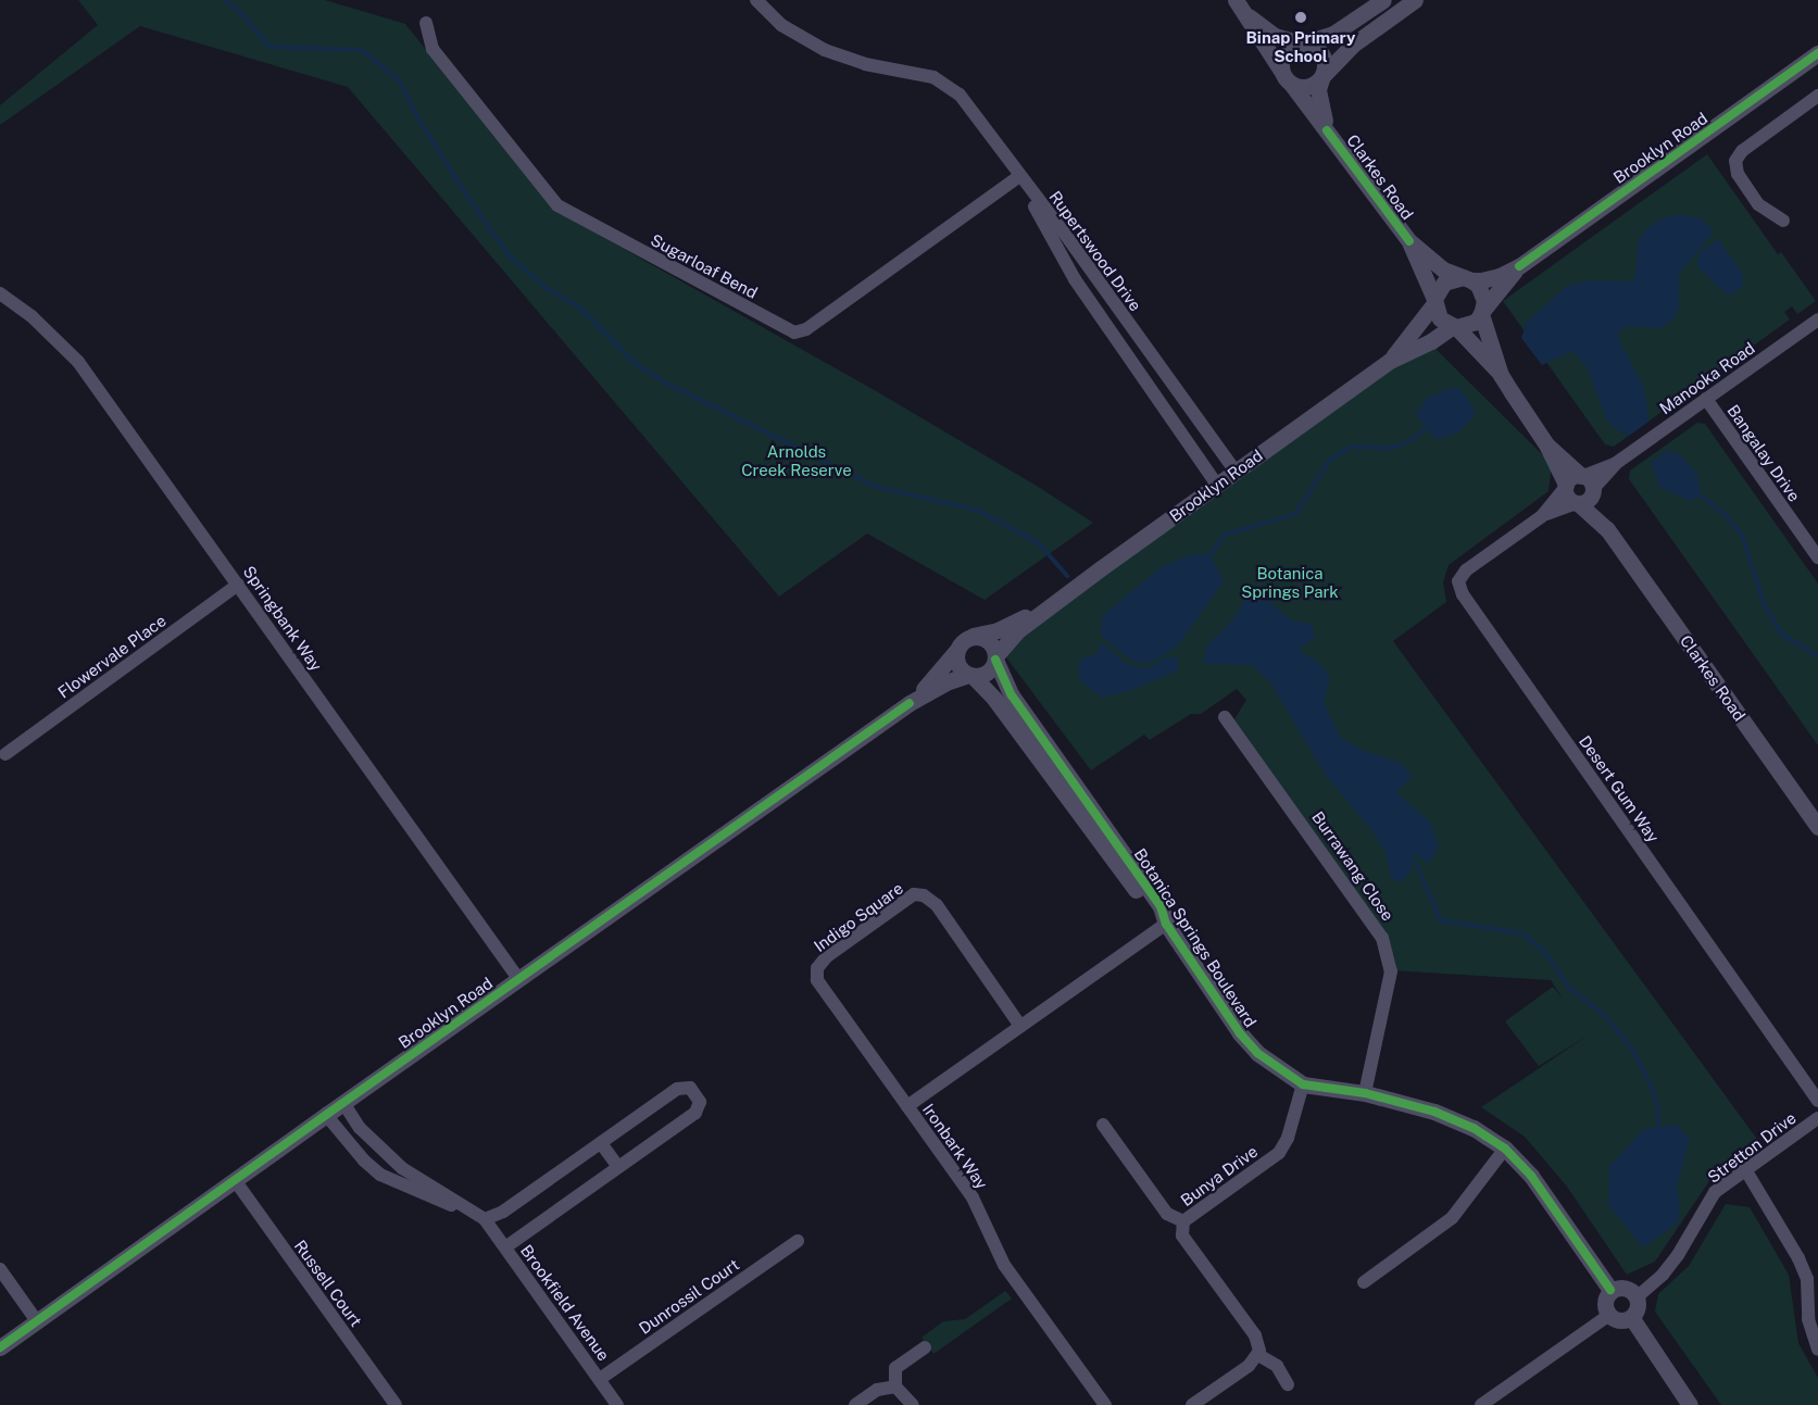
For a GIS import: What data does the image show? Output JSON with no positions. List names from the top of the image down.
{
  "streets": {
    "street": [
      "Brooklyn Road",
      "Clarkes Road",
      "Rupertswood Drive",
      "Sugarloaf Bend",
      "Manooka Road",
      "Bangalay Drive",
      "Springbank Way",
      "Flowervale Place",
      "Desert Gum Way",
      "Burrawang Close",
      "Indigo Square",
      "Botanica Springs Boulevard",
      "Ironbark Way",
      "Stretton Drive",
      "Bunya Drive",
      "Russell Court",
      "Dunrossil Court",
      "Brookfield Avenue"
    ]
  },
  "crossings": [
    ["Brooklyn Road", "Clarkes Road"],
    ["Brooklyn Road", "Rupertswood Drive"],
    ["Brooklyn Road", "Springbank Way"],
    ["Brooklyn Road", "Botanica Springs Boulevard"],
    ["Brooklyn Road", "Russell Court"],
    ["Brooklyn Road", "Brookfield Avenue"],
    ["Clarkes Road", "Manooka Road"],
    ["Clarkes Road", "Desert Gum Way"],
    ["Rupertswood Drive", "Sugarloaf Bend"],
    ["Manooka Road", "Bangalay Drive"],
    ["Manooka Road", "Desert Gum Way"],
    ["Springbank Way", "Flowervale Place"],
    ["Burrawang Close", "Botanica Springs Boulevard"],
    ["Indigo Square", "Ironbark Way"],
    ["Botanica Springs Boulevard", "Ironbark Way"],
    ["Botanica Springs Boulevard", "Stretton Drive"],
    ["Botanica Springs Boulevard", "Bunya Drive"],
    ["Dunrossil Court", "Brookfield Avenue"]
  ],
  "parks": ["Arnolds Creek Reserve", "Botanica Springs Park"],
  "places": ["Binap Primary School"]
}
